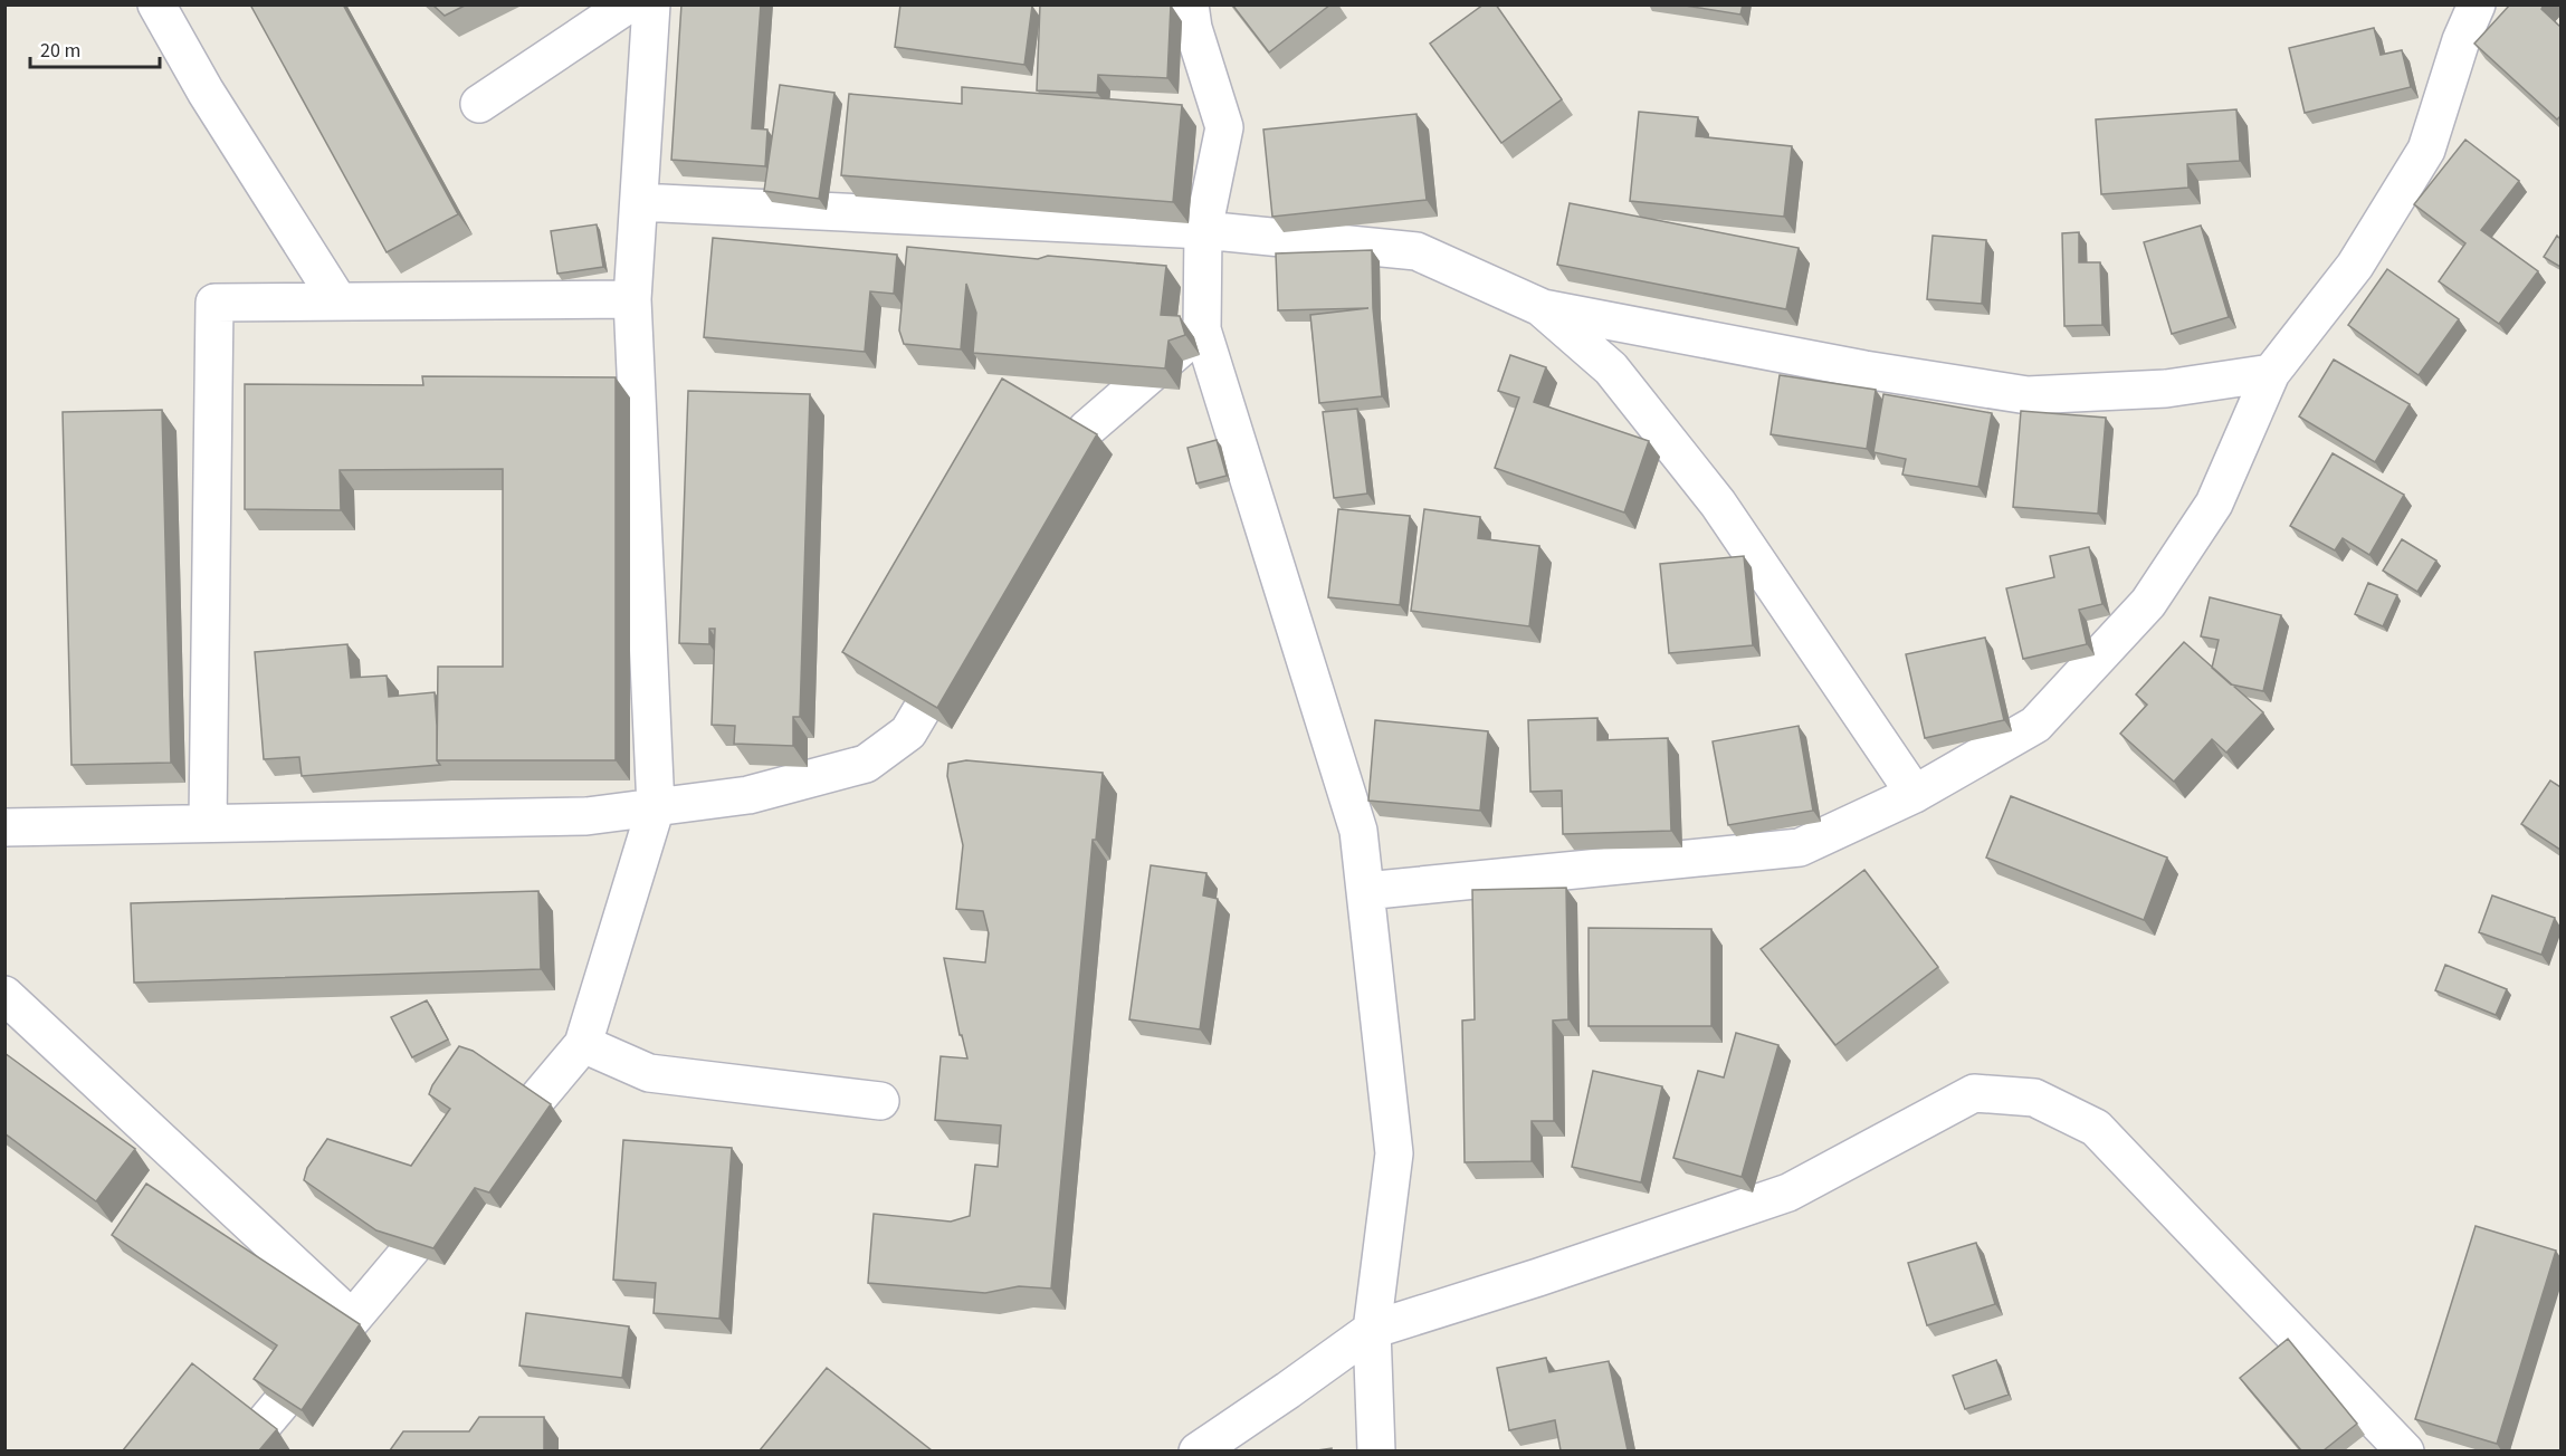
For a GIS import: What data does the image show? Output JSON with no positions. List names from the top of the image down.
{
  "scale_bar": "20 m"
}
